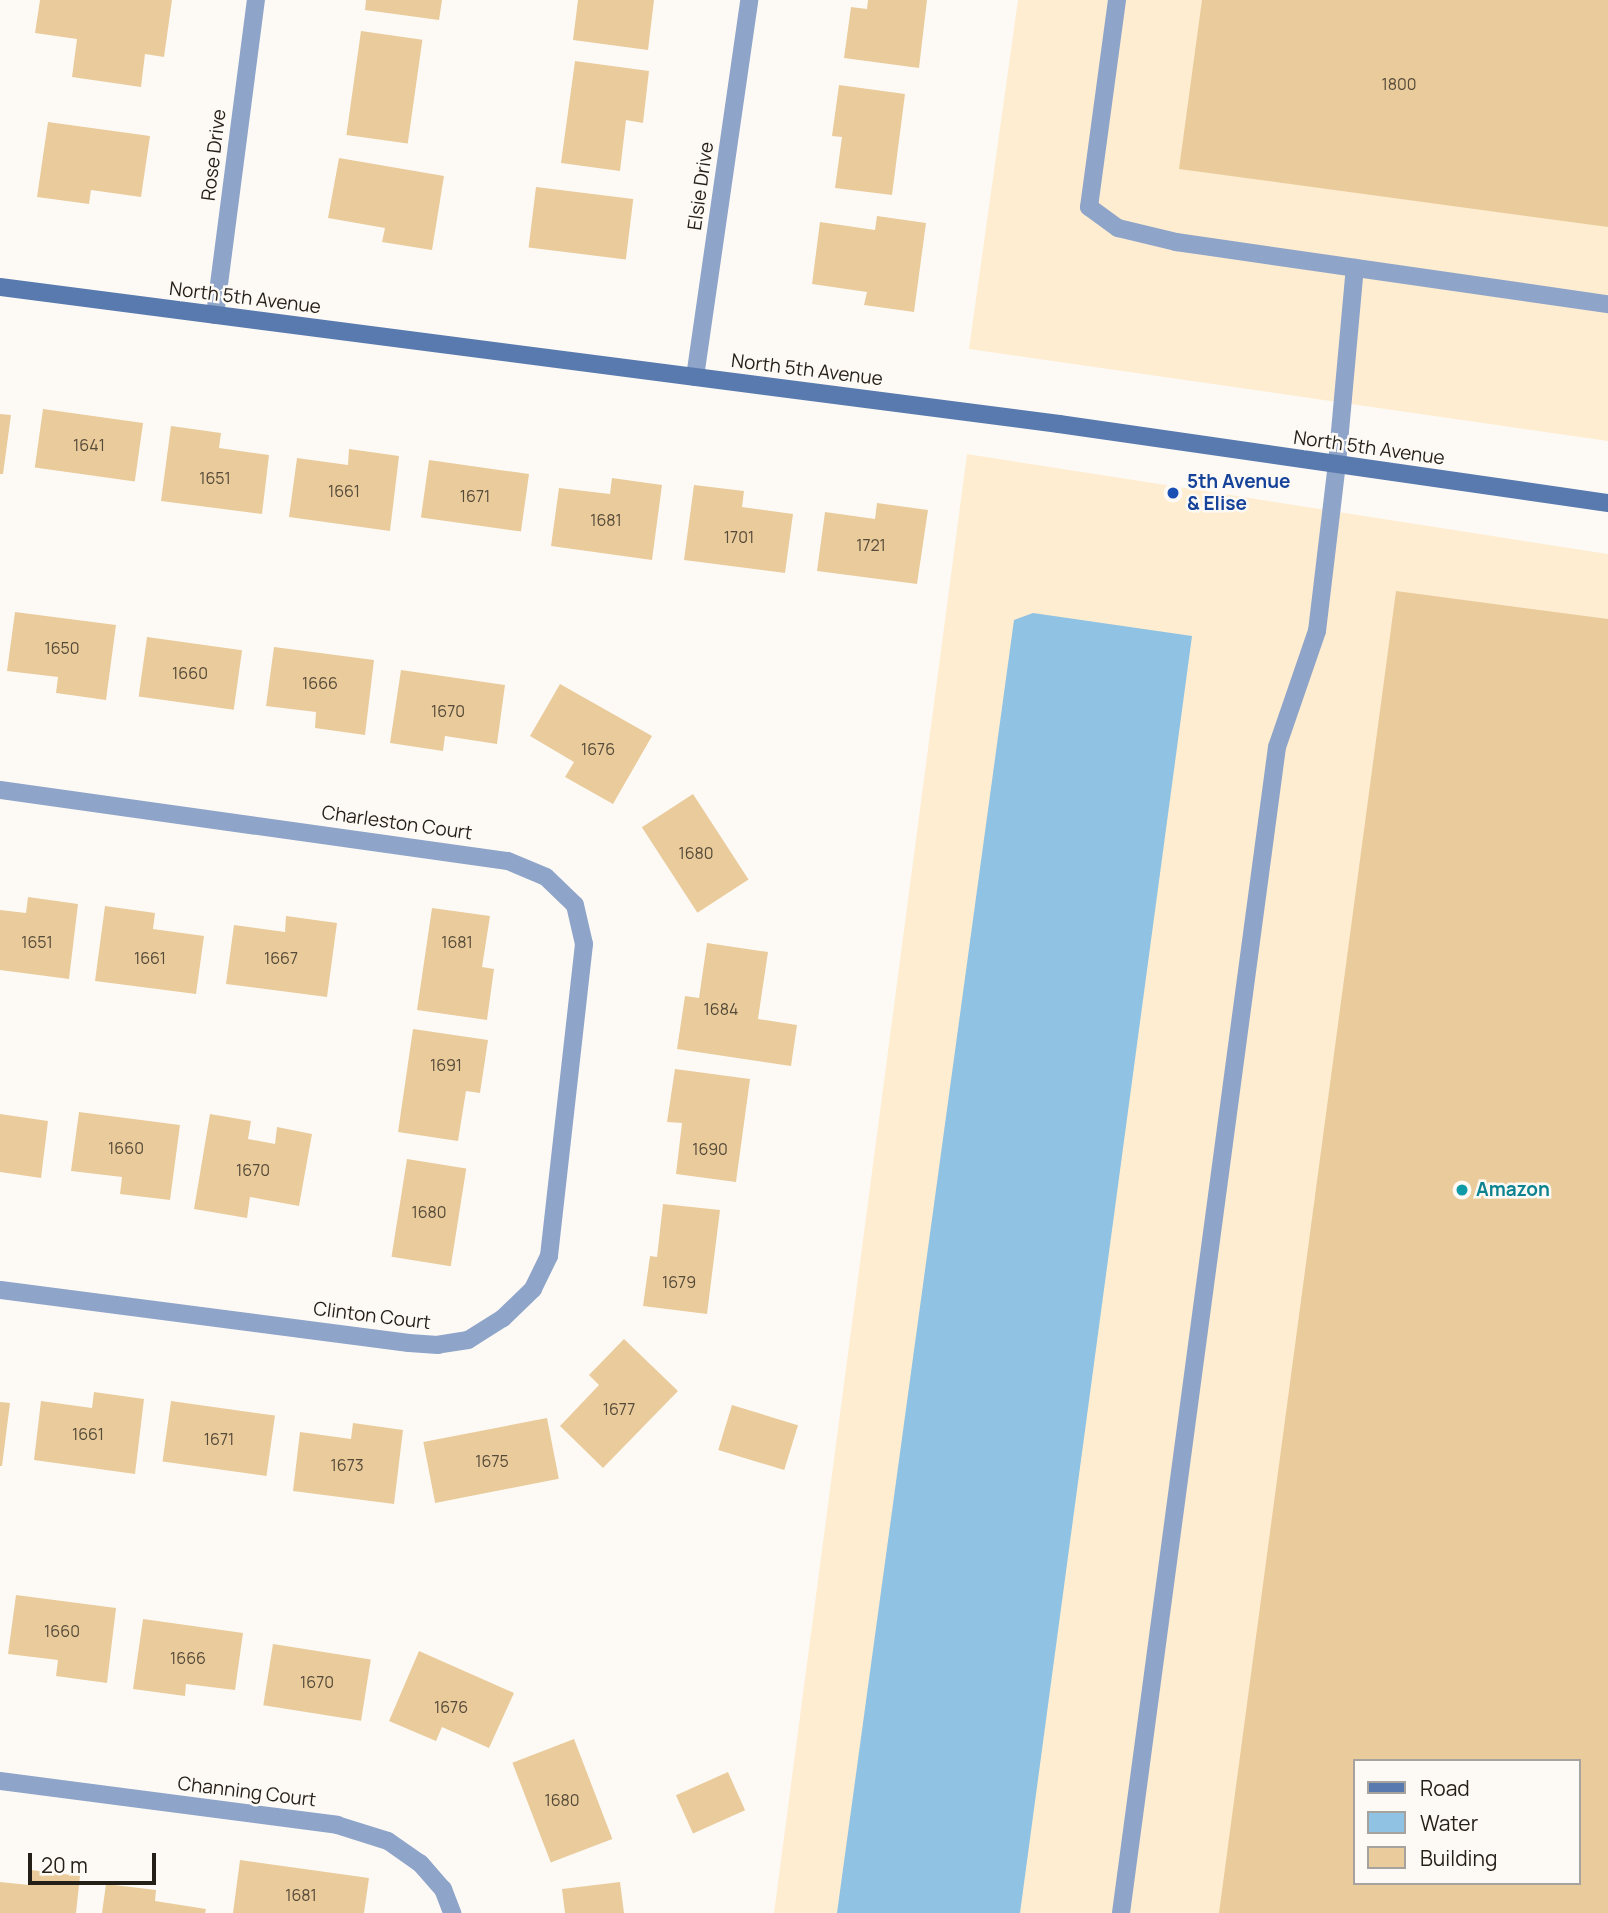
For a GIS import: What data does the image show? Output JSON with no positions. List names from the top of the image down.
{
  "streets": {
    "street": [
      "Rose Drive",
      "Elsie Drive",
      "North 5th Avenue",
      "Charleston Court",
      "Clinton Court",
      "Channing Court"
    ]
  },
  "crossings": [
    ["Rose Drive", "North 5th Avenue"],
    ["Elsie Drive", "North 5th Avenue"],
    ["Charleston Court", "Clinton Court"]
  ],
  "places": ["5th Avenue & Elise", "Amazon"],
  "house_numbers": [
    "1800",
    "1641",
    "1651",
    "1661",
    "1671",
    "1681",
    "1701",
    "1721",
    "1650",
    "1660",
    "1666",
    "1670",
    "1676",
    "1680",
    "1651",
    "1681",
    "1661",
    "1667",
    "1684",
    "1691",
    "1660",
    "1690",
    "1670",
    "1680",
    "1679",
    "1677",
    "1661",
    "1671",
    "1675",
    "1673",
    "1660",
    "1666",
    "1670",
    "1676",
    "1680",
    "1681"
  ],
  "legend": ["Road", "Water", "Building"],
  "scale_bar": "20 m"
}
